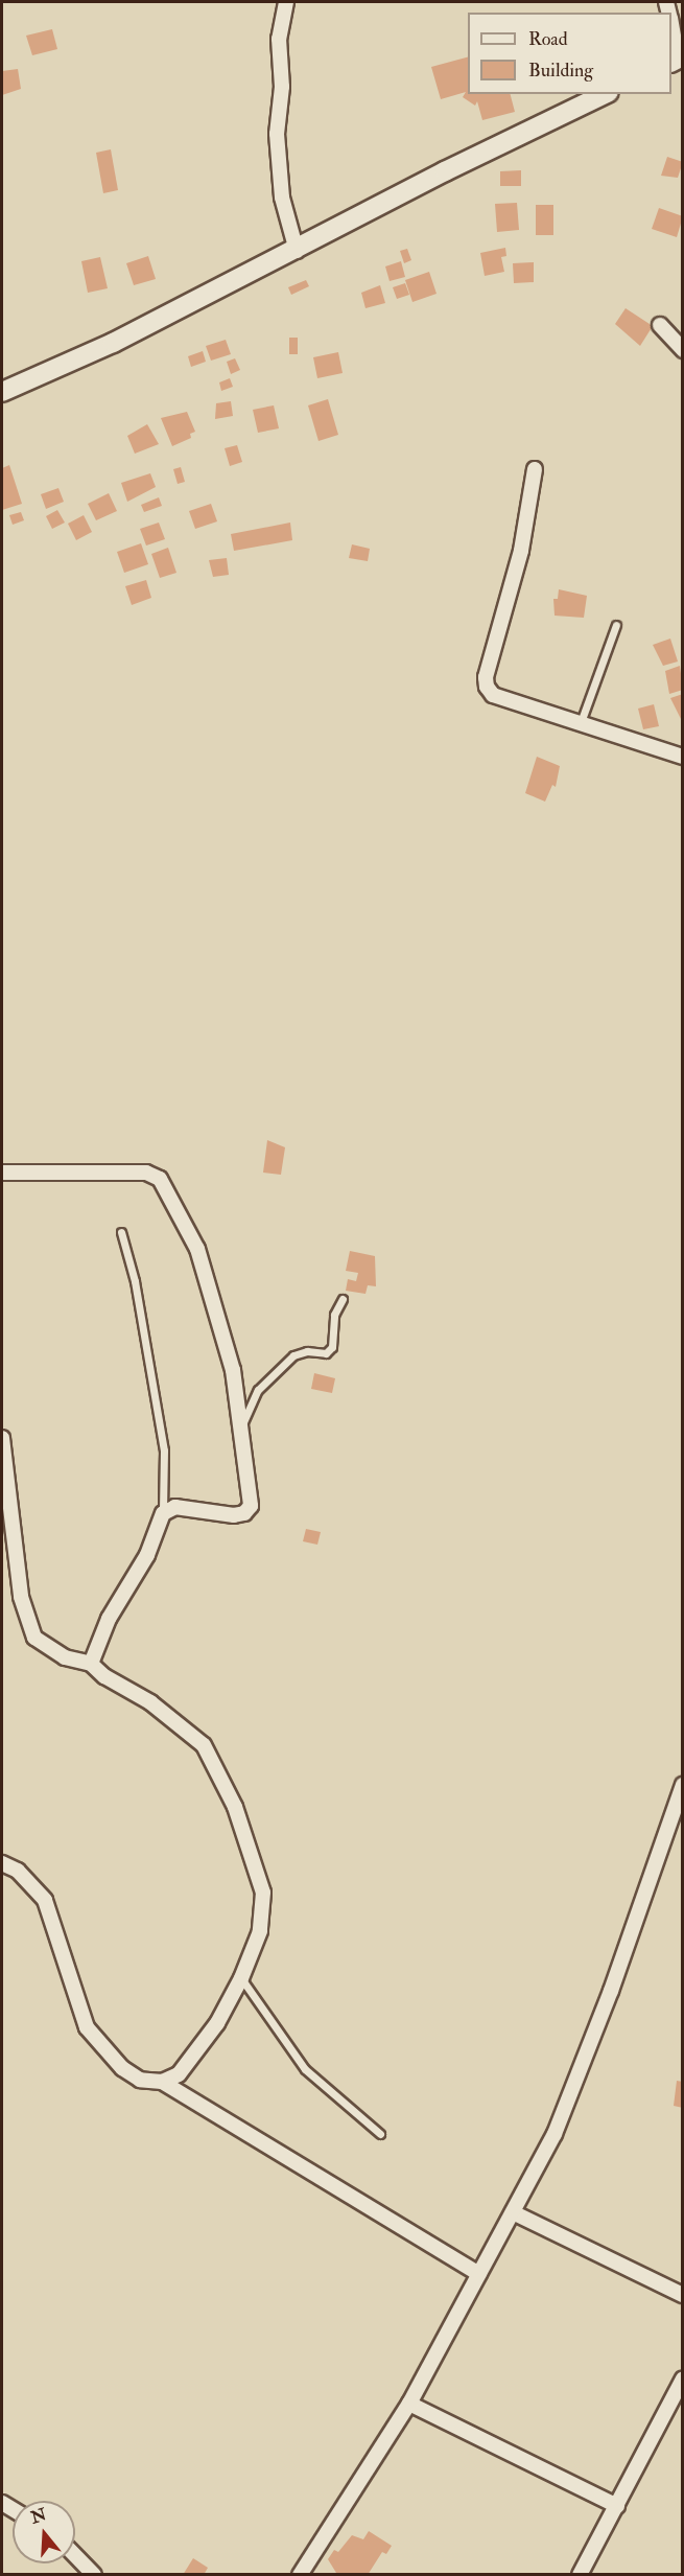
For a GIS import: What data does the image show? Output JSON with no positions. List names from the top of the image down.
{
  "legend": ["Road", "Building"],
  "north": "top"
}
